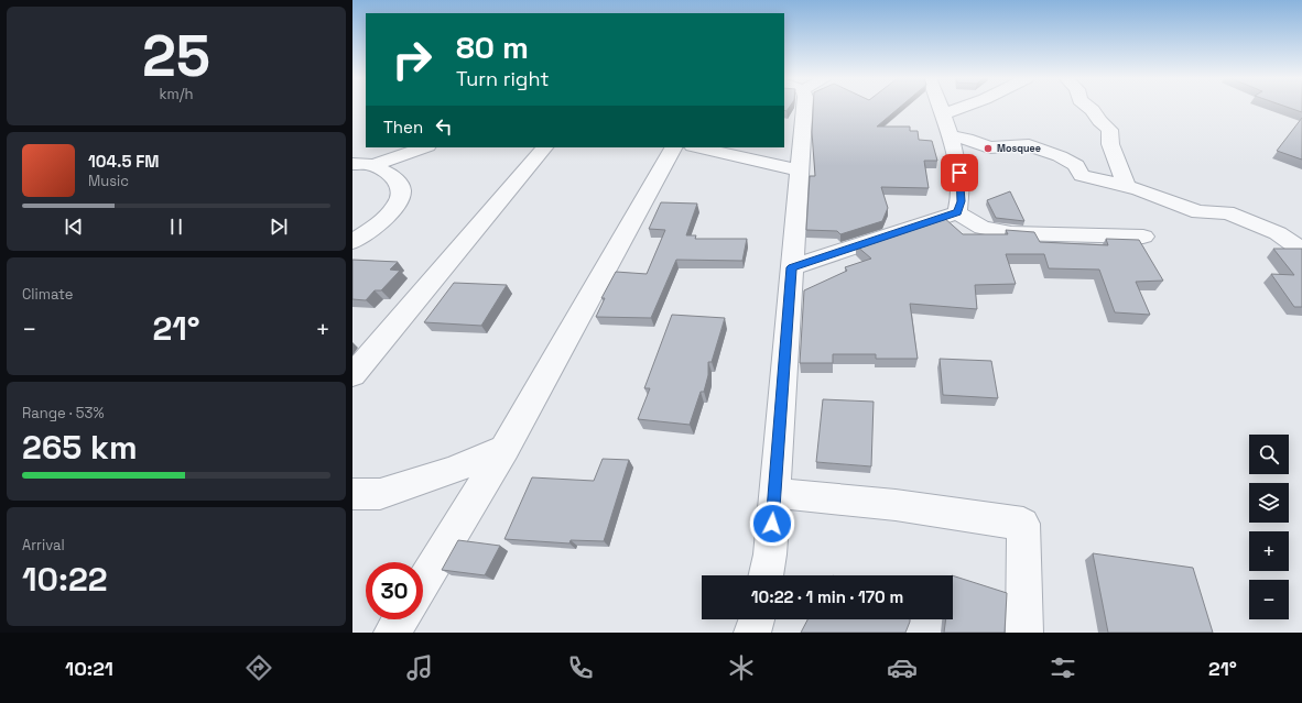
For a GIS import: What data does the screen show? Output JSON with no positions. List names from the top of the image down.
{
  "places": ["Mosquee"],
  "page": {
    "tile": [
      ["25", "km/h"],
      "Climate",
      ["Range · 53%", "265 km"],
      ["Arrival", "10:22"]
    ],
    "turn": ["80 m", "Turn right"],
    "then": "Then",
    "song": ["104.5 FM", "Music"],
    "heat": ["−", "21°", "+"],
    "map_buttons": ["+", "−"],
    "limit": "30",
    "trip": "10:22 · 1 min · 170 m",
    "tabs": ["10:21", "21°"]
  }
}
